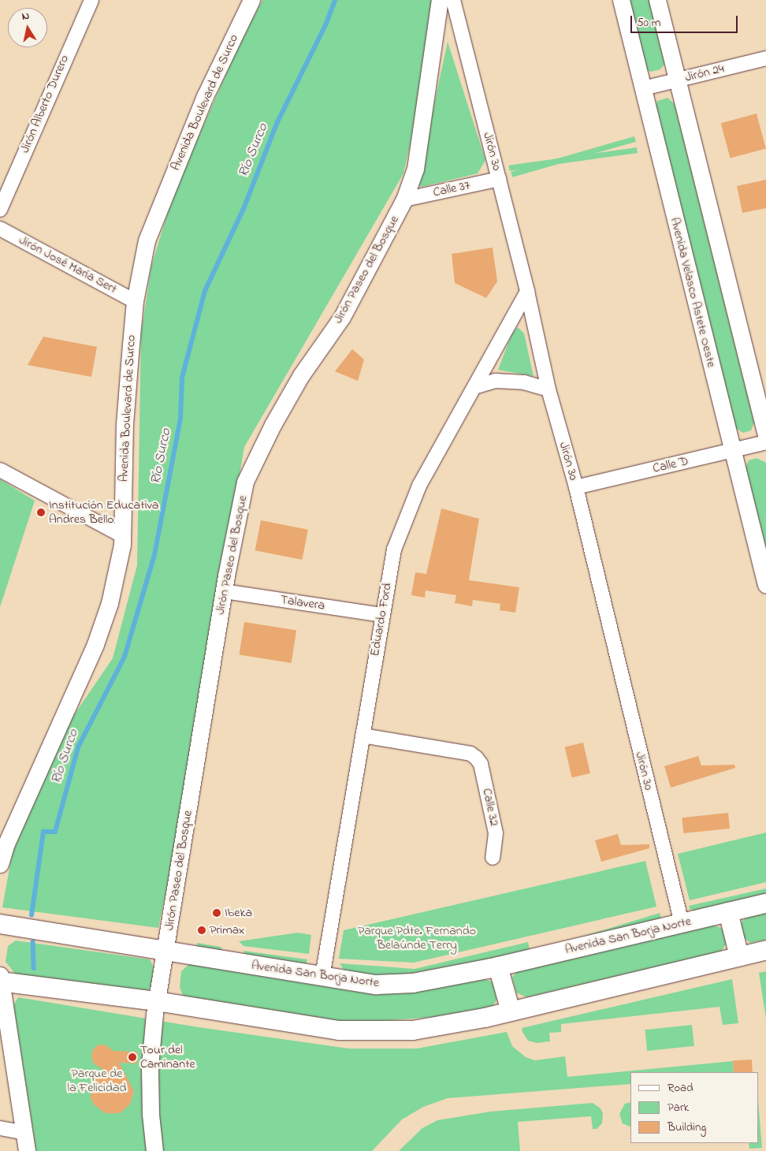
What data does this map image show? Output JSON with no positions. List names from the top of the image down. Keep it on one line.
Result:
{"streets":{"main road":["Avenida San Borja Norte"],"street":["Jirón 24","Avenida Boulevard de Surco","Jirón Alberto Durero","Jirón 30","Calle 37","Jirón José María Sert","Jirón Paseo del Bosque","Avenida Velasco Astete Oeste","Calle D","Talavera","Eduardo Ford","Calle 32"]},"crossings":[["Jirón 24","Avenida Velasco Astete Oeste"],["Avenida Boulevard de Surco","Jirón José María Sert"],["Jirón 30","Calle 37"],["Jirón 30","Calle D"],["Jirón 30","Eduardo Ford"],["Jirón 30","Avenida San Borja Norte"],["Calle 37","Jirón Paseo del Bosque"],["Jirón Paseo del Bosque","Talavera"],["Jirón Paseo del Bosque","Avenida San Borja Norte"],["Avenida Velasco Astete Oeste","Calle D"],["Talavera","Eduardo Ford"],["Eduardo Ford","Calle 32"],["Eduardo Ford","Avenida San Borja Norte"]],"water":["Río Surco"],"parks":["Parque Pdte. Fernando Belaúnde Terry","Parque de la Felicidad"],"places":["Institución Educativa Andres Bello","Ibeka","Primax","Tour del Caminante"],"legend":["Road","Park","Building"],"scale_bar":"50 m","north":"top"}
